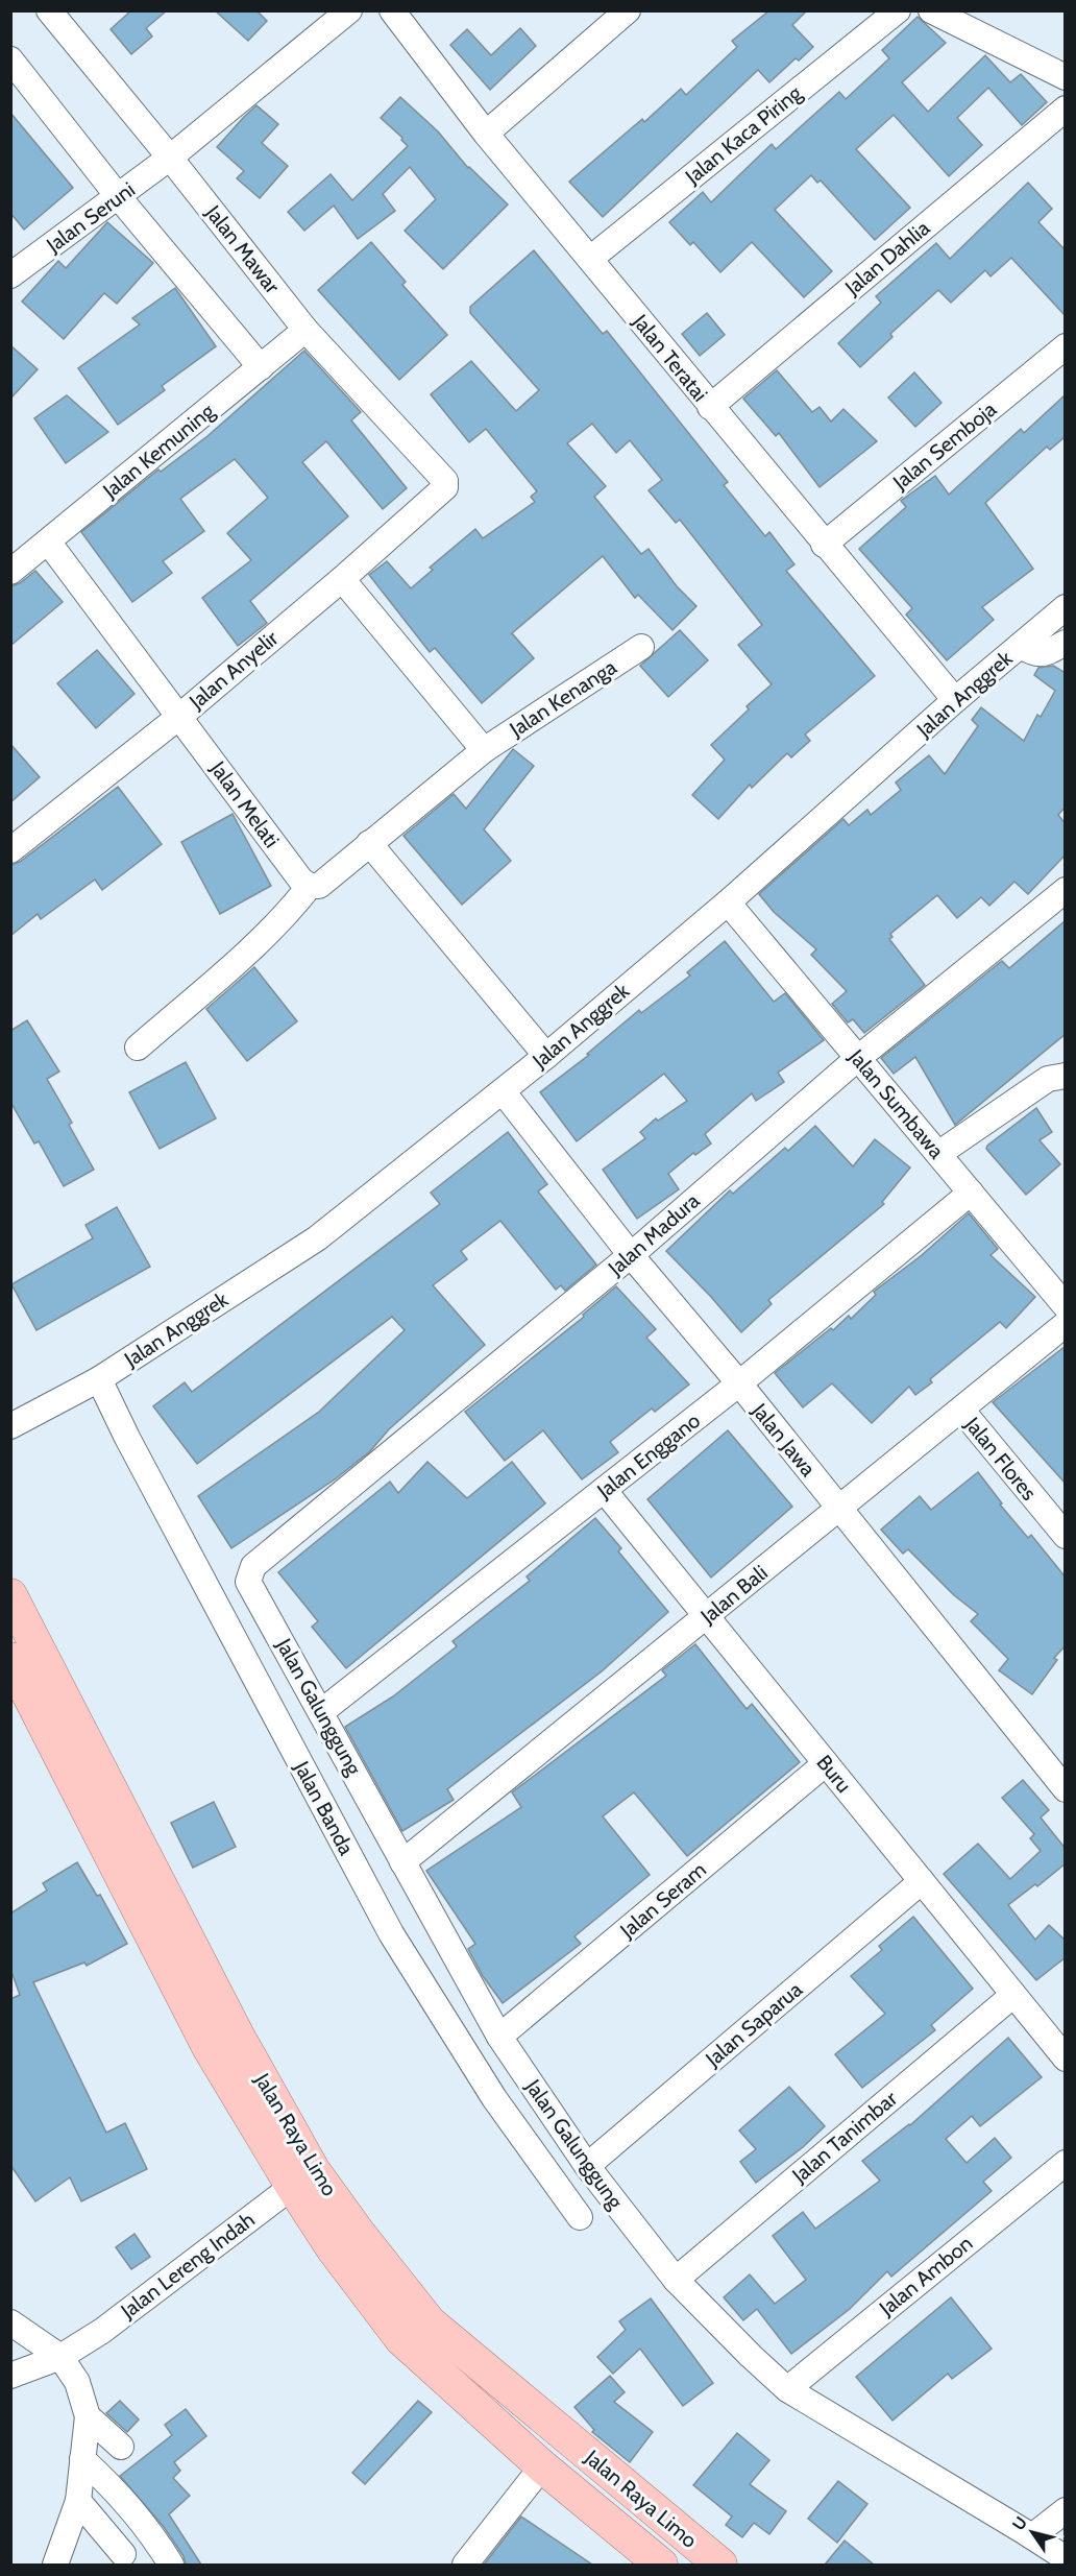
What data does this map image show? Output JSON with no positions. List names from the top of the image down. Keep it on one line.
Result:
{"streets":{"main road":["Jalan Raya Limo"],"street":["Jalan Kaca Piring","Jalan Seruni","Jalan Mawar","Jalan Dahlia","Jalan Teratai","Jalan Semboja","Jalan Kemuning","Jalan Anyelir","Jalan Anggrek","Jalan Kenanga","Jalan Melati","Jalan Sumbawa","Jalan Madura","Jalan Jawa","Jalan Enggano","Jalan Flores","Jalan Bali","Jalan Galunggung","Buru","Jalan Banda","Jalan Seram","Jalan Saparua","Jalan Tanimbar","Jalan Lereng Indah","Jalan Ambon"]},"crossings":[["Jalan Kaca Piring","Jalan Teratai"],["Jalan Seruni","Jalan Mawar"],["Jalan Mawar","Jalan Kemuning"],["Jalan Mawar","Jalan Anyelir"],["Jalan Dahlia","Jalan Teratai"],["Jalan Teratai","Jalan Semboja"],["Jalan Teratai","Jalan Anggrek"],["Jalan Kemuning","Jalan Melati"],["Jalan Anyelir","Jalan Melati"],["Jalan Anggrek","Jalan Sumbawa"],["Jalan Anggrek","Jalan Jawa"],["Jalan Anggrek","Jalan Banda"],["Jalan Sumbawa","Jalan Madura"],["Jalan Sumbawa","Jalan Enggano"],["Jalan Madura","Jalan Jawa"],["Jalan Madura","Jalan Galunggung"],["Jalan Jawa","Jalan Enggano"],["Jalan Jawa","Jalan Bali"],["Jalan Enggano","Jalan Galunggung"],["Jalan Enggano","Buru"],["Jalan Flores","Jalan Bali"],["Jalan Bali","Jalan Galunggung"],["Jalan Bali","Buru"],["Jalan Galunggung","Jalan Seram"],["Jalan Galunggung","Jalan Saparua"],["Jalan Galunggung","Jalan Tanimbar"],["Jalan Galunggung","Jalan Ambon"],["Buru","Jalan Seram"],["Buru","Jalan Saparua"],["Buru","Jalan Tanimbar"],["Jalan Raya Limo","Jalan Lereng Indah"]],"north":"top left"}
